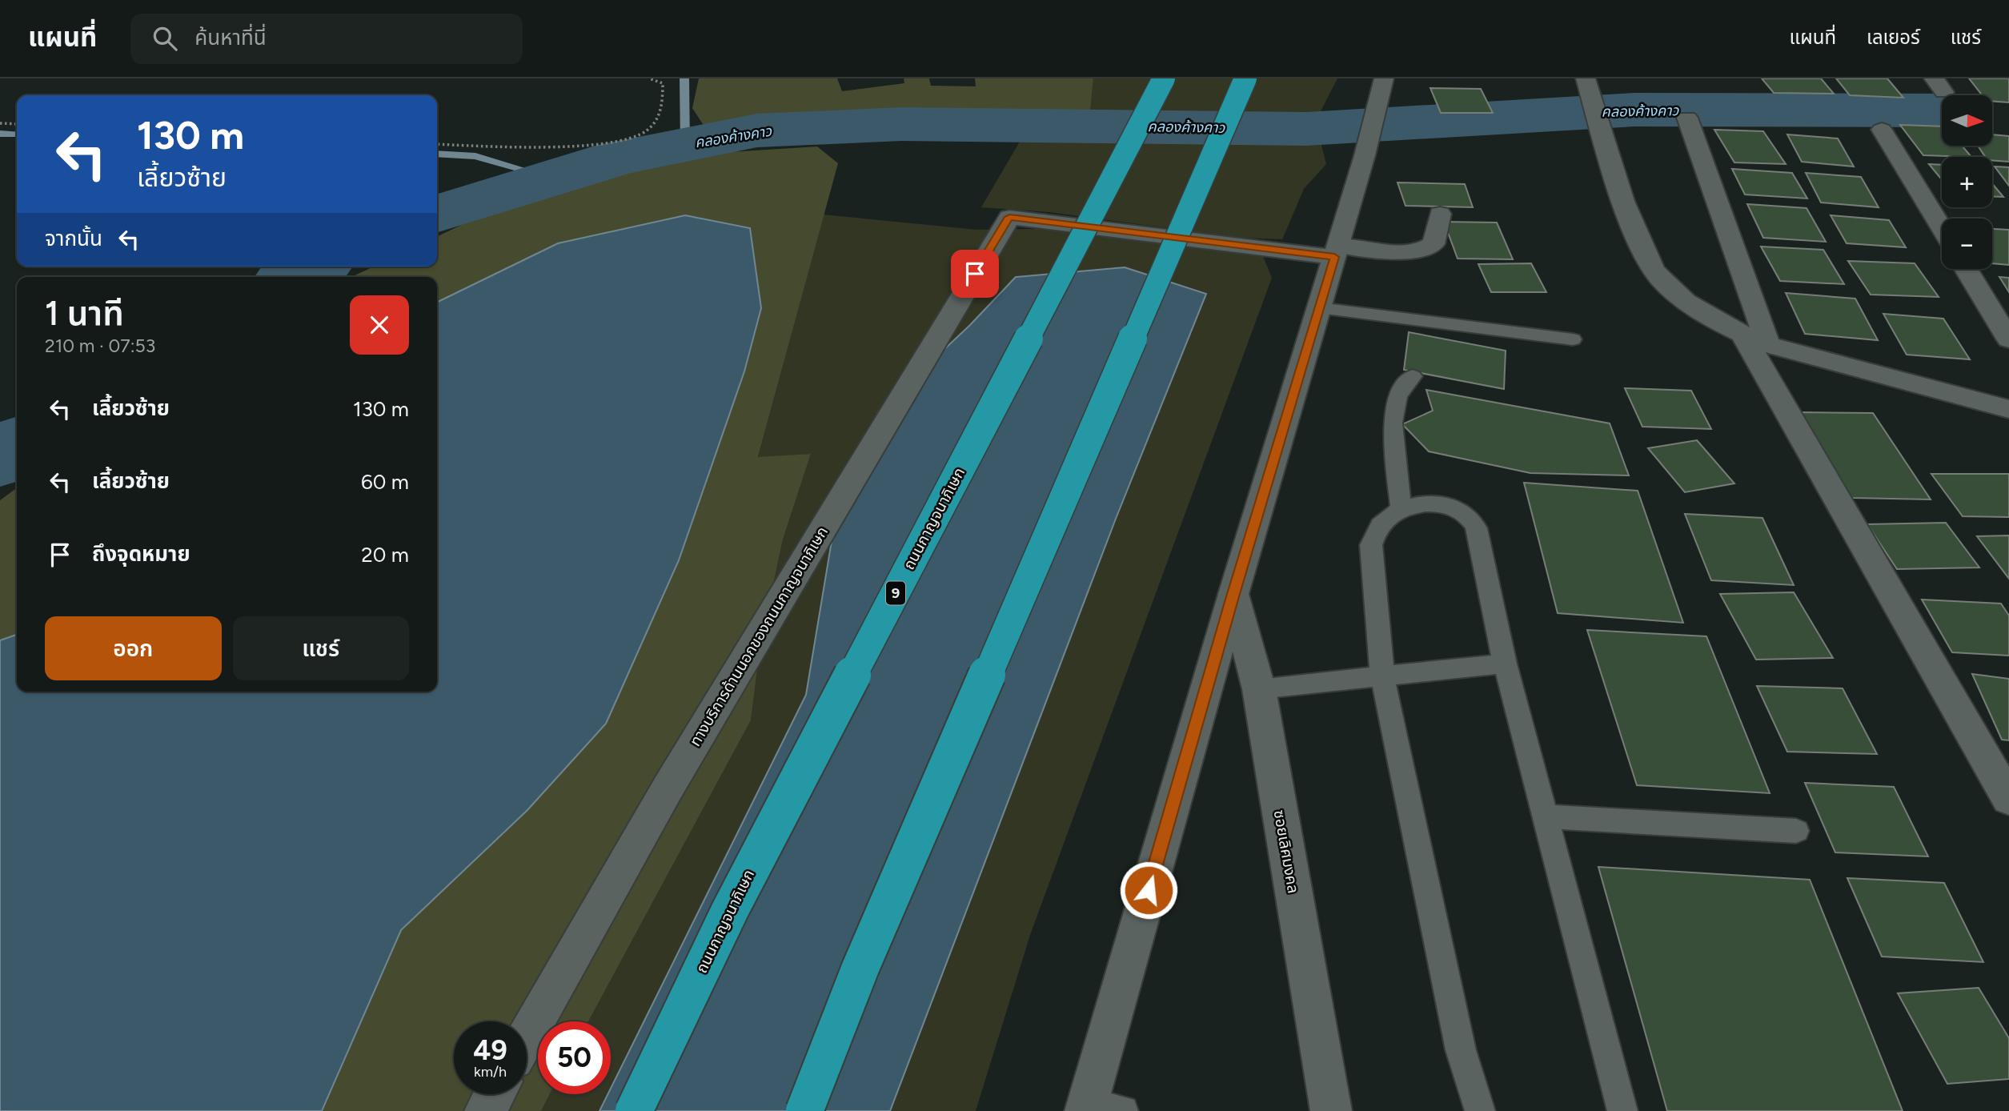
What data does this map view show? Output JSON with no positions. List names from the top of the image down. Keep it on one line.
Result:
{"streets":{"highway":["ถนนกาญจนาภิเษก","9"],"street":["ทางบริการด้านนอกของถนนกาญจนาภิเษก","ซอยเลิศมงคล"]},"water":["คลองค้างคาว"],"north":"right","page":{"header":"แผนที่","search":"ค้นหาที่นี่","nav":["แผนที่","เลเยอร์","แชร์"],"map_buttons":["+","−"],"turn":["130 m","เลี้ยวซ้าย"],"then":"จากนั้น","heading":["1 นาที","210 m · 07:53"],"list":[{"name":"เลี้ยวซ้าย","value":"130 m"},{"name":"เลี้ยวซ้าย","value":"60 m"},{"name":"ถึงจุดหมาย","value":"20 m"}],"buttons":["ออก","แชร์"],"speed":"49 km/h","limit":"50"}}
